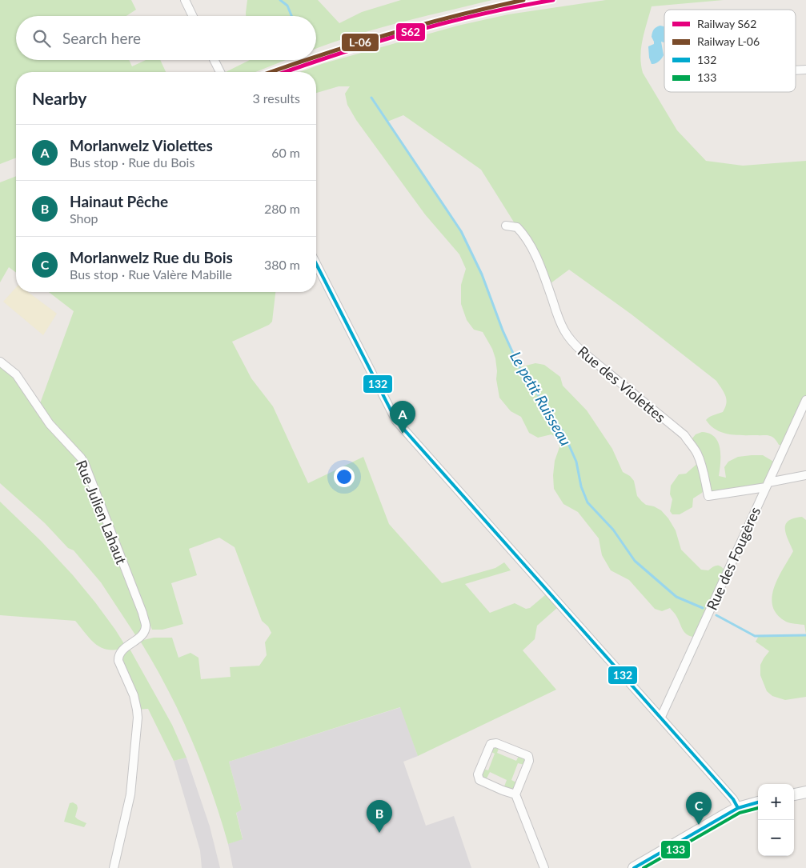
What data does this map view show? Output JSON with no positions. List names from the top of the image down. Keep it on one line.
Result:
{"streets":{"street":["Rue des Violettes","Rue Julien Lahaut","Rue des Fougères"]},"crossings":[["Rue des Violettes","Rue des Fougères"]],"water":["Le petit Ruisseau"],"lines":["rail line S62","rail line L-06","transit line 132","transit line 133"],"legend":["Railway S62","Railway L-06","132","133"],"page":{"search":"Search here","heading":["Nearby","3 results"],"list":[{"mark":"A","name":"Morlanwelz Violettes","note":"Bus stop · Rue du Bois","value":"60 m"},{"mark":"B","name":"Hainaut Pêche","note":"Shop","value":"280 m"},{"mark":"C","name":"Morlanwelz Rue du Bois","note":"Bus stop · Rue Valère Mabille","value":"380 m"}],"pins":["A","C","B"],"map_buttons":["+","−"]}}
